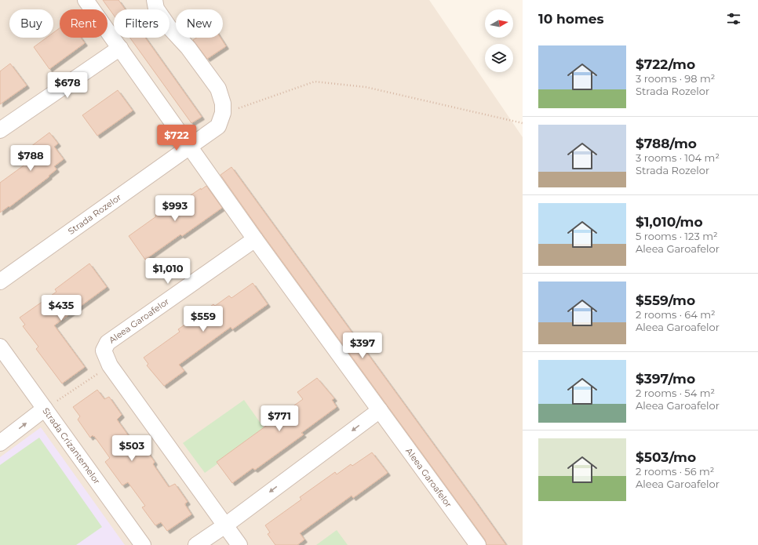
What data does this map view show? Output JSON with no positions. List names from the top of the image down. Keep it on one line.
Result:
{"streets":{"street":["Strada Rozelor","Aleea Garoafelor","Strada Crizantemelor"]},"north":"right","page":{"heading":"10 homes","chip":["Buy","Rent","Filters","New"],"list":[{"name":"$722/mo","note":"3 rooms · 98 m² · Strada Rozelor"},{"name":"$788/mo","note":"3 rooms · 104 m² · Strada Rozelor"},{"name":"$1,010/mo","note":"5 rooms · 123 m² · Aleea Garoafelor"},{"name":"$559/mo","note":"2 rooms · 64 m² · Aleea Garoafelor"},{"name":"$397/mo","note":"2 rooms · 54 m² · Aleea Garoafelor"},{"name":"$503/mo","note":"2 rooms · 56 m² · Aleea Garoafelor"}],"price":["$678","$722","$788","$993","$1,010","$435","$559","$397","$771","$503"]}}
